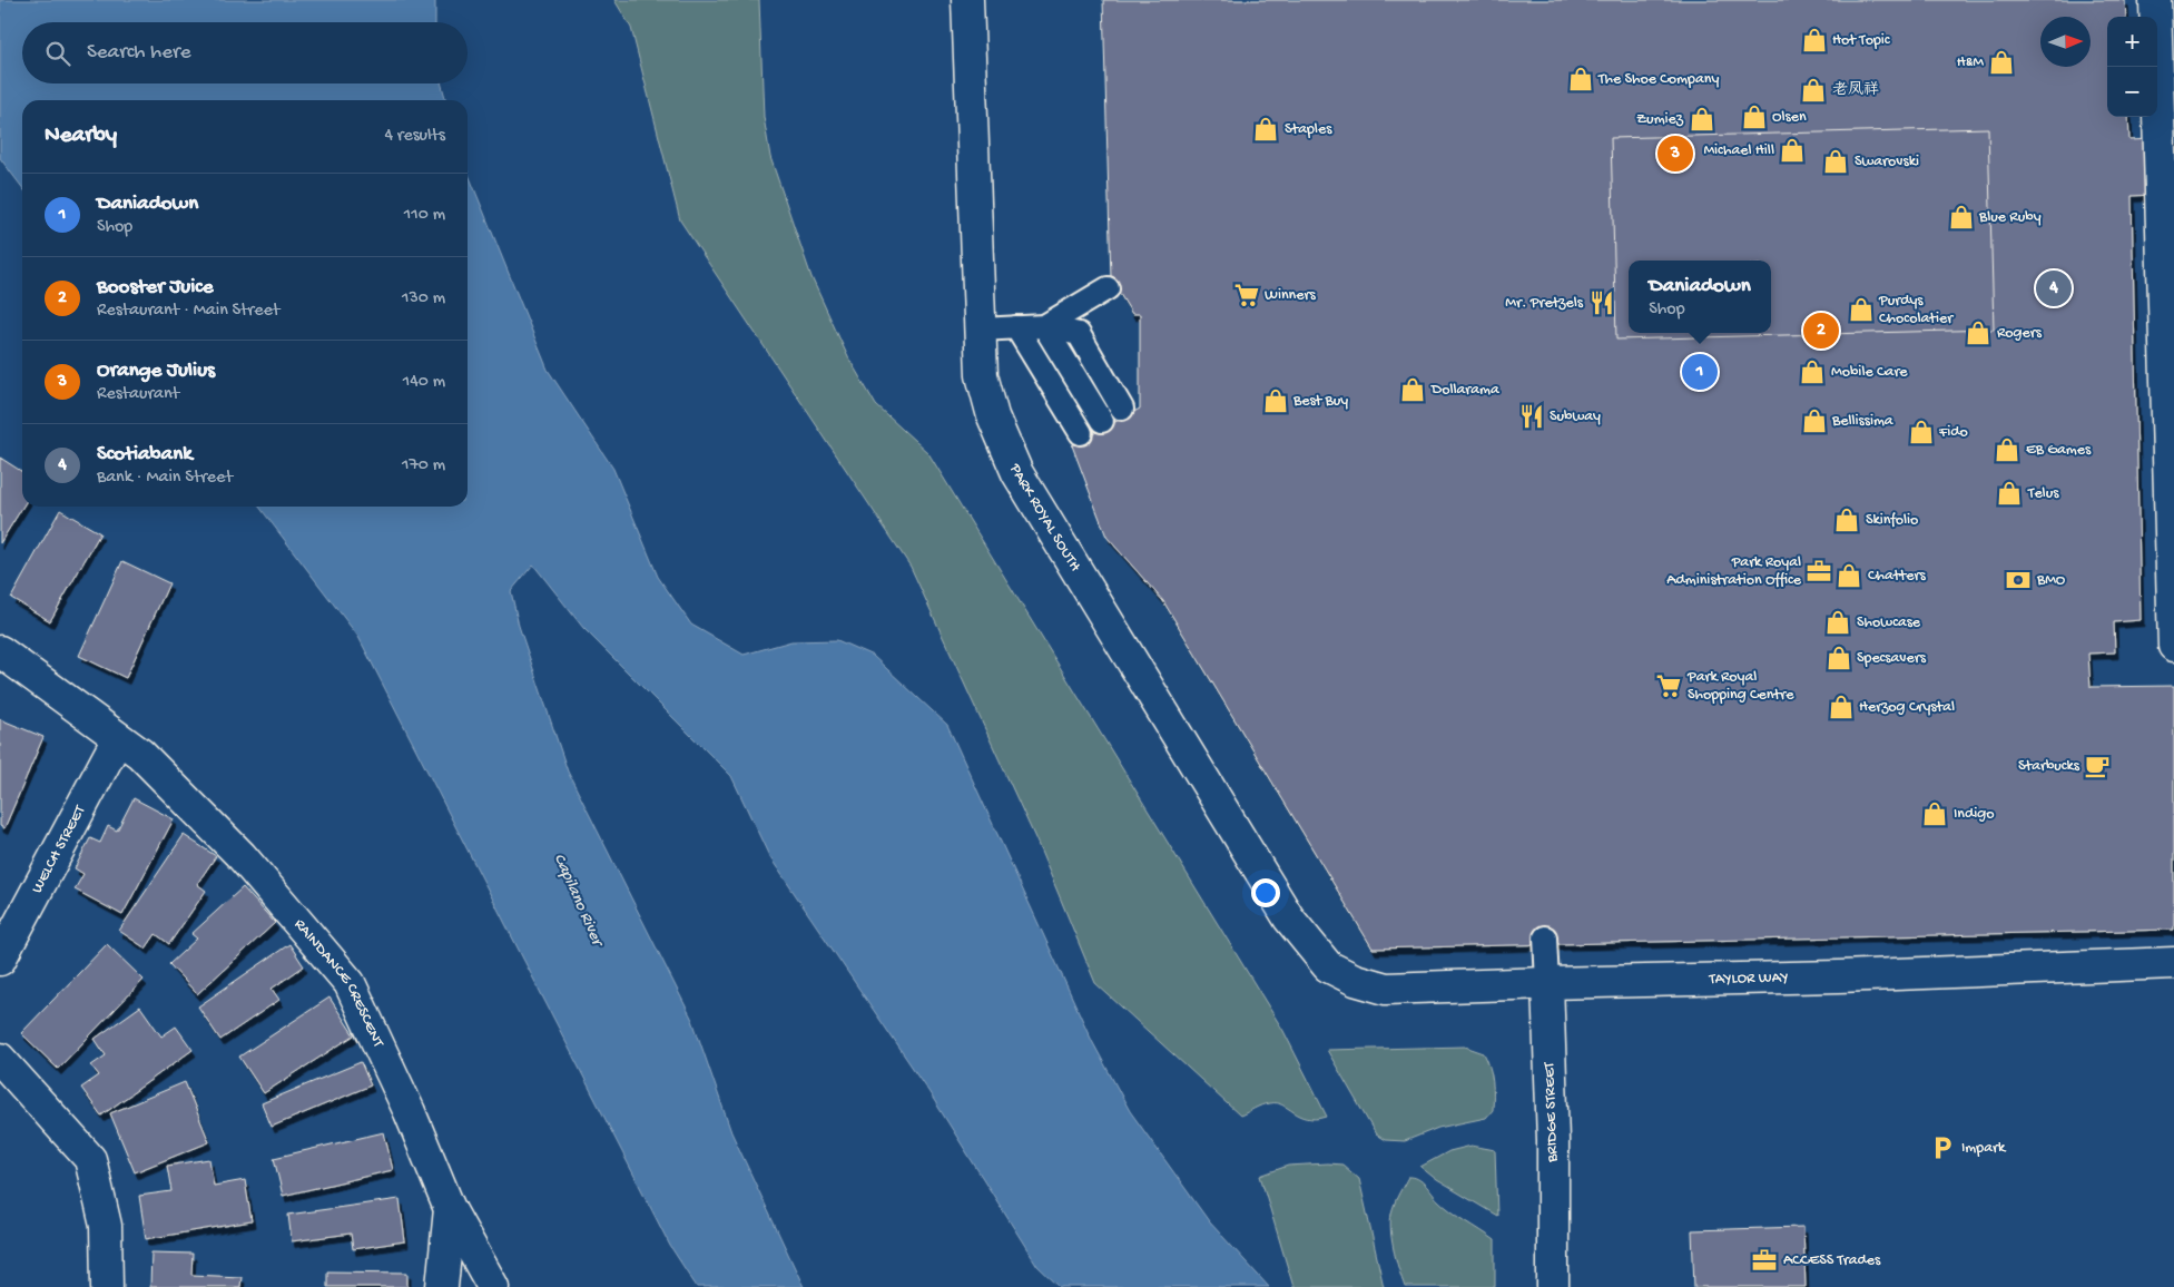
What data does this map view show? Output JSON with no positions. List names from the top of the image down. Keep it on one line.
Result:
{"streets":{"street":["PARK ROYAL SOUTH","WELCH STREET","TAYLOR WAY","RAINDANCE CRESCENT","BRIDGE STREET"]},"crossings":[["PARK ROYAL SOUTH","TAYLOR WAY"],["WELCH STREET","RAINDANCE CRESCENT"],["TAYLOR WAY","BRIDGE STREET"]],"water":["Capilano River"],"places":{"shop":["Hot Topic","H&M","The Shoe Company","老凤祥","Olsen","Zumiez","Staples","Michael Hill","Swarovski","Blue Ruby","Purdys Chocolatier","Rogers","Mobile Care","Dollarama","Best Buy","Bellissima","Fido","EB Games","Telus","Skinfolio","Chatters","Showcase","Specsavers","Herzog Crystal","Indigo"],"supermarket":["Winners","Park Royal Shopping Centre"],"restaurant":["Mr. Pretzels","Subway"],"office":["Park Royal Administration Office","ACCESS Trades"],"bank":["BMO"],"cafe":["Starbucks"],"parking":["Impark"]},"north":"right","page":{"map_buttons":["+","−"],"search":"Search here","heading":["Nearby","4 results"],"pins":["3","4","2","1"],"list":[{"mark":"1","name":"Daniadown","note":"Shop","value":"110 m"},{"mark":"2","name":"Booster Juice","note":"Restaurant · Main Street","value":"130 m"},{"mark":"3","name":"Orange Julius","note":"Restaurant","value":"140 m"},{"mark":"4","name":"Scotiabank","note":"Bank · Main Street","value":"170 m"}],"popup":["Daniadown","Shop"]}}
